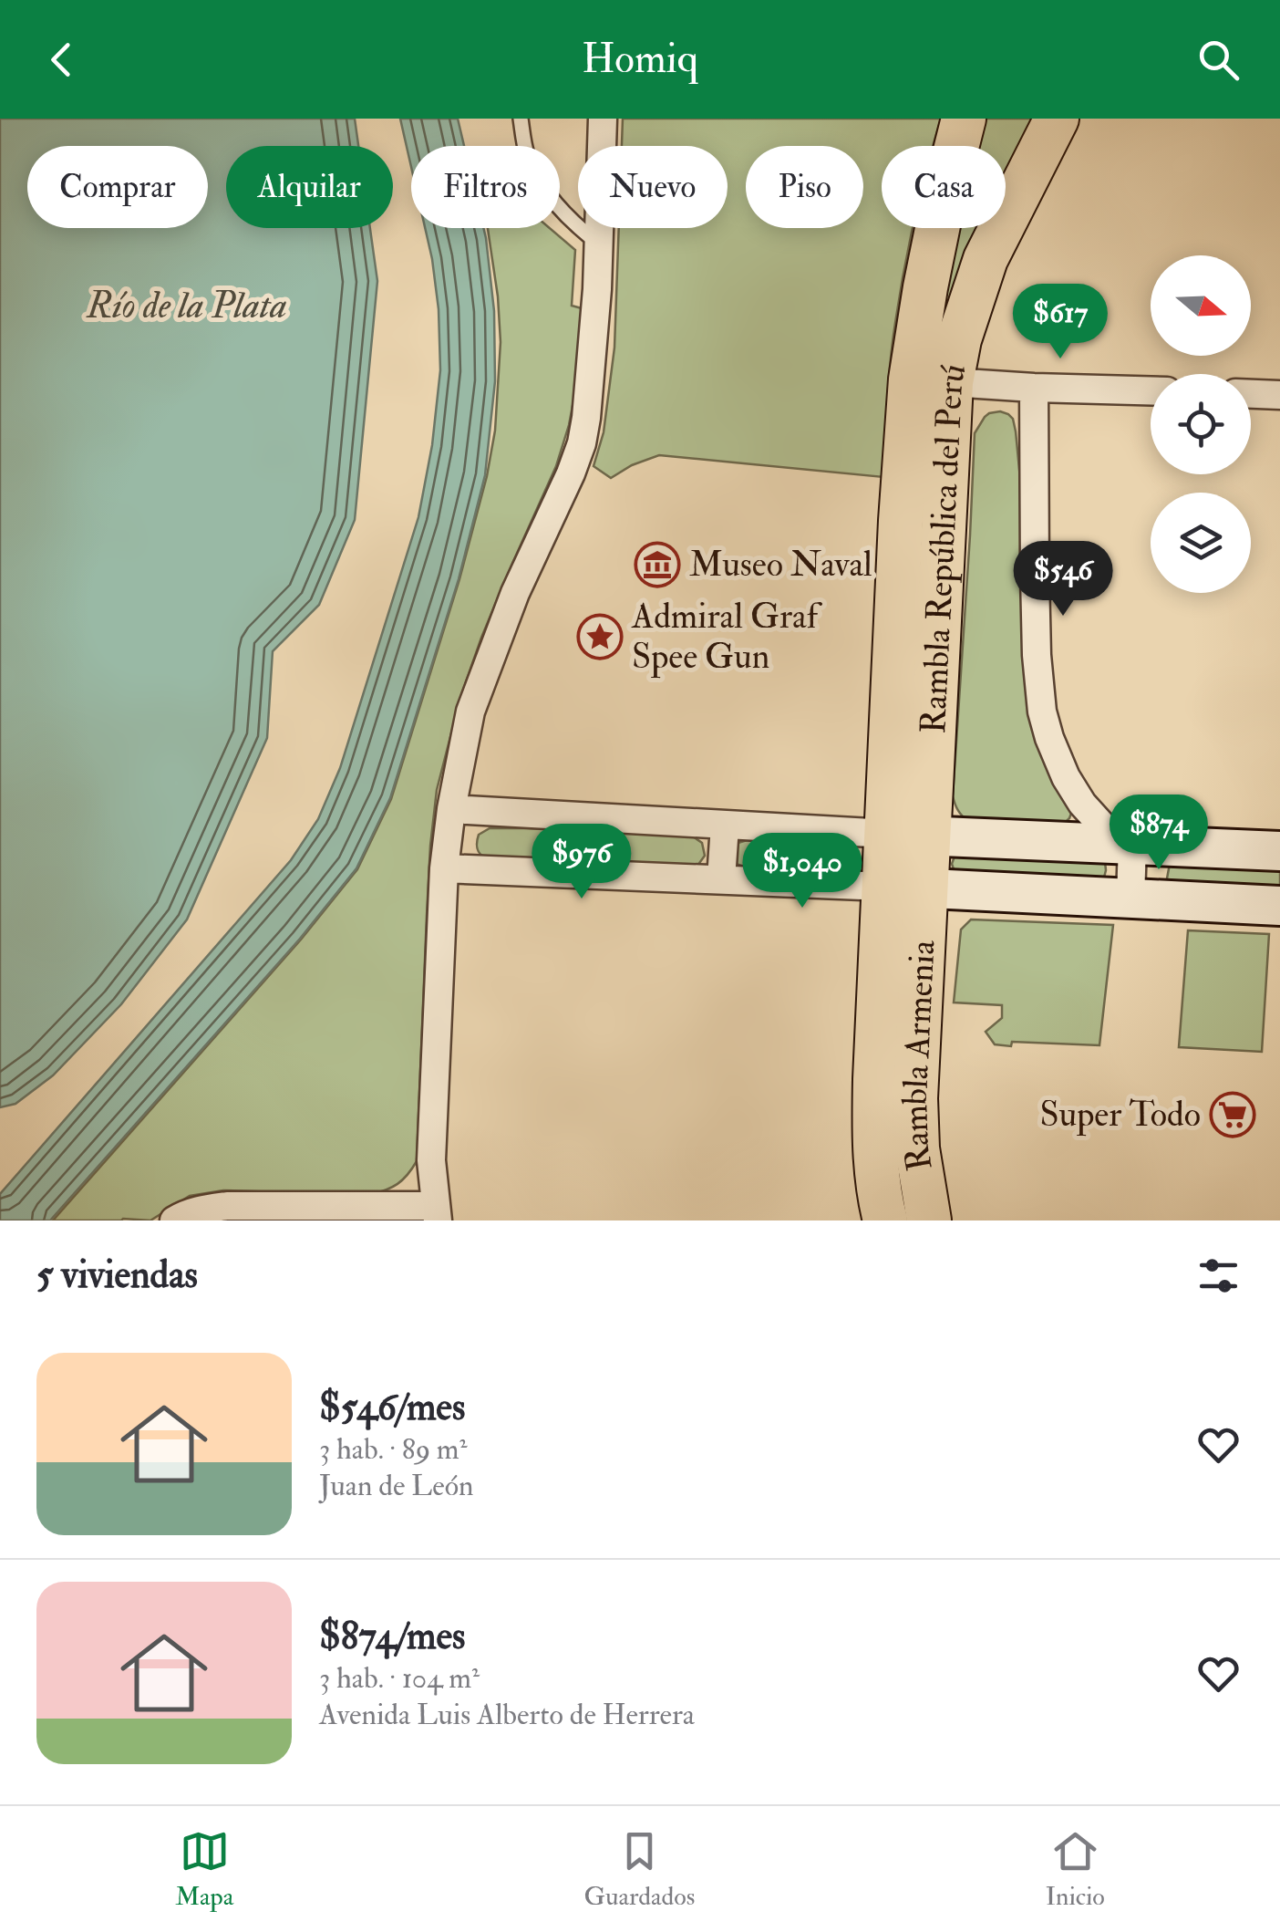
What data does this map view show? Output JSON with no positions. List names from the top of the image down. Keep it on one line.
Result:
{"streets":{"main road":["Rambla República del Perú","Rambla Armenia"]},"crossings":[["Rambla República del Perú","Rambla Armenia"]],"water":["Río de la Plata"],"places":{"museum":["Museo Naval"],"place":["Admiral Graf Spee Gun"],"supermarket":["Super Todo"]},"north":"right","page":{"header":"Homiq","chip":["Comprar","Alquilar","Filtros","Nuevo","Piso","Casa"],"price":["$617","$546","$874","$976","$1,040"],"heading":"5 viviendas","list":[{"name":"$546/mes","note":"3 hab. · 89 m² · Juan de León"},{"name":"$874/mes","note":"3 hab. · 104 m² · Avenida Luis Alberto de Herrera"}],"tabs":["Mapa","Guardados","Inicio"]}}
